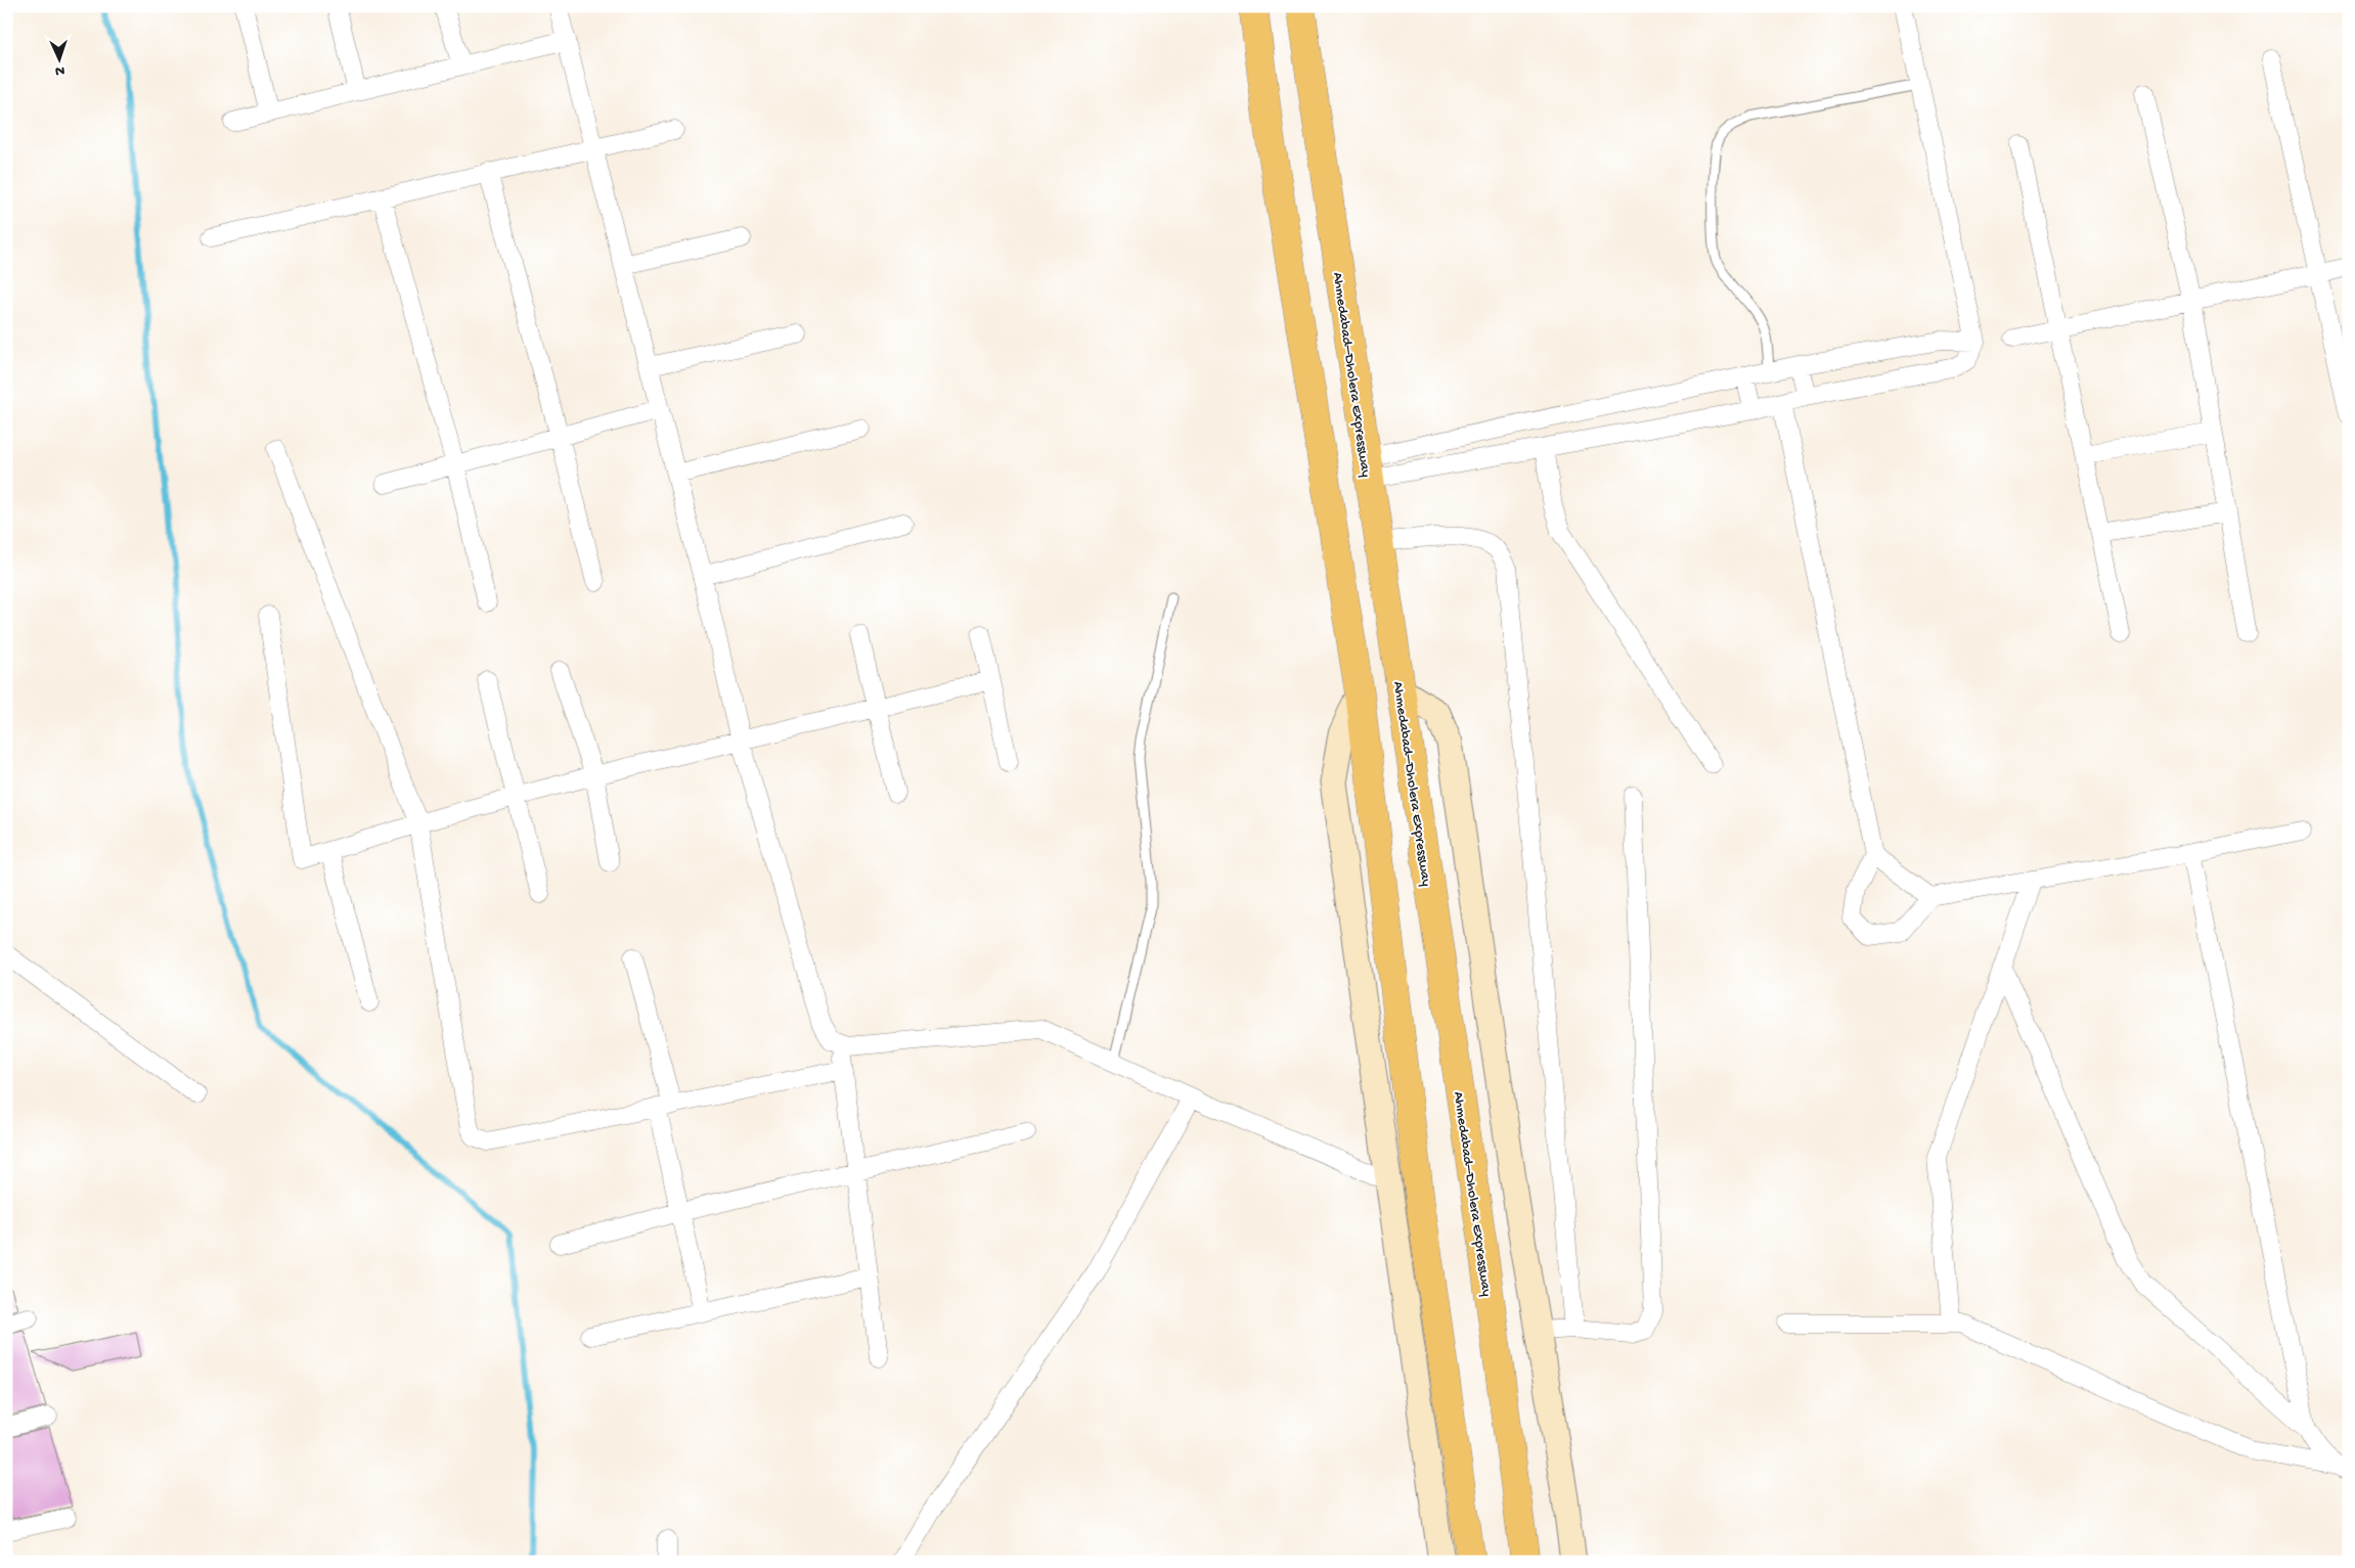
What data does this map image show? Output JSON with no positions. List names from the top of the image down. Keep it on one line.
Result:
{"streets":{"highway":["Ahmedabad–Dholera Expressway"]},"north":"bottom"}
